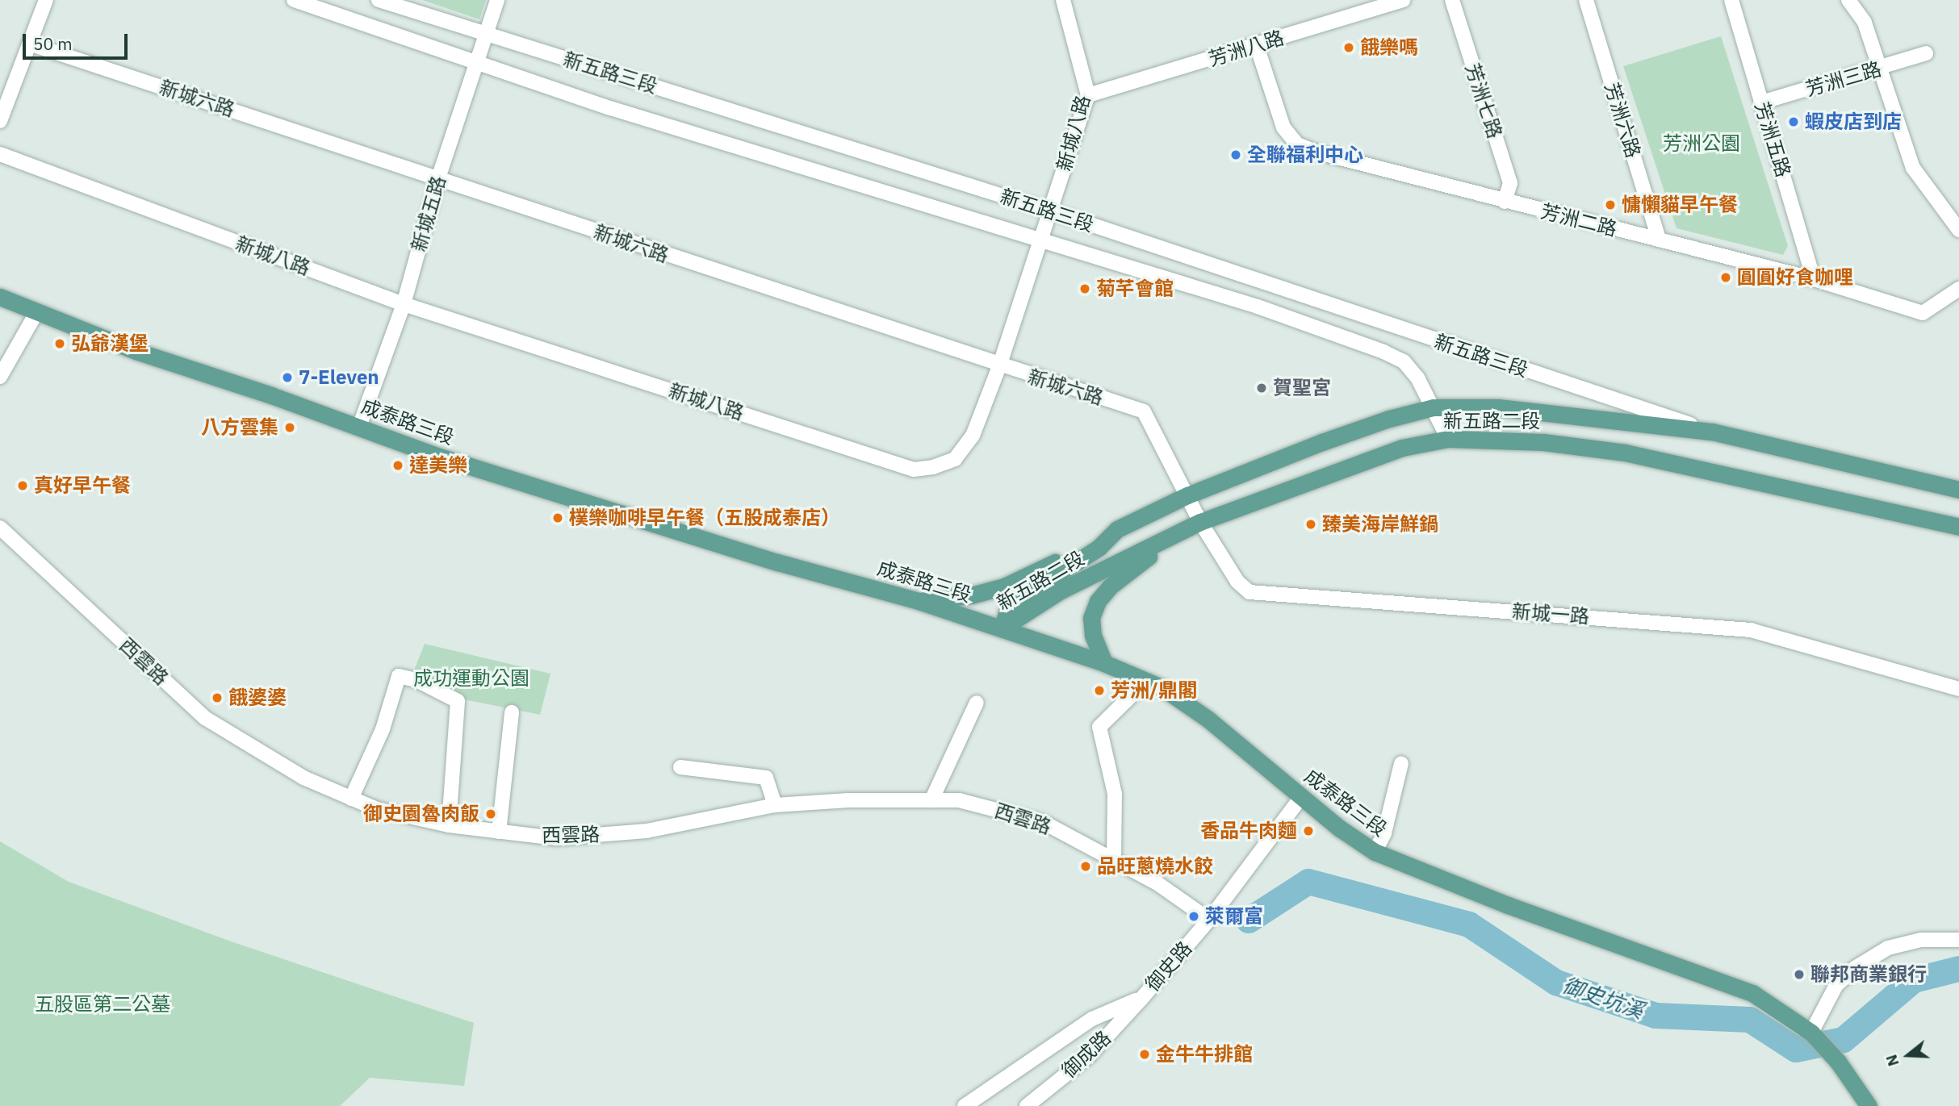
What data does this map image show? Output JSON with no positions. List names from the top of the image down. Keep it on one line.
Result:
{"streets":{"main road":["新五路二段","成泰路三段"],"street":["芳洲八路","新五路三段","芳洲三路","新城六路","芳洲七路","芳洲六路","新城八路","芳洲五路","新城五路","芳洲二路","新城一路","西雲路","御史路","御成路"]},"crossings":[["芳洲八路","新城八路"],["芳洲八路","芳洲二路"],["新五路三段","新城八路"],["新五路三段","新城五路"],["新五路三段","新五路二段"],["芳洲三路","芳洲五路"],["新城六路","新城八路"],["新城六路","新城五路"],["新城六路","新五路二段"],["新城六路","新城一路"],["芳洲七路","芳洲二路"],["芳洲六路","芳洲二路"],["新城八路","新城五路"],["芳洲五路","芳洲二路"],["新城五路","成泰路三段"],["新五路二段","成泰路三段"],["新五路二段","新城一路"],["成泰路三段","御史路"],["西雲路","御史路"],["御史路","御成路"]],"water":["御史坑溪"],"parks":["芳洲公園","成功運動公園","五股區第二公墓"],"places":["餓樂嗎","蝦皮店到店","全聯福利中心","慵懶貓早午餐","圓圓好食咖哩","菊芊會館","弘爺漢堡","7-Eleven","賀聖宮","八方雲集","達美樂","真好早午餐","樸樂咖啡早午餐（五股成泰店）","臻美海岸鮮鍋","芳洲/鼎閣","餓婆婆","御史園魯肉飯","香品牛肉麵","品旺蔥燒水餃","萊爾富","聯邦商業銀行","金牛牛排館"],"scale_bar":"50 m","north":"left"}
